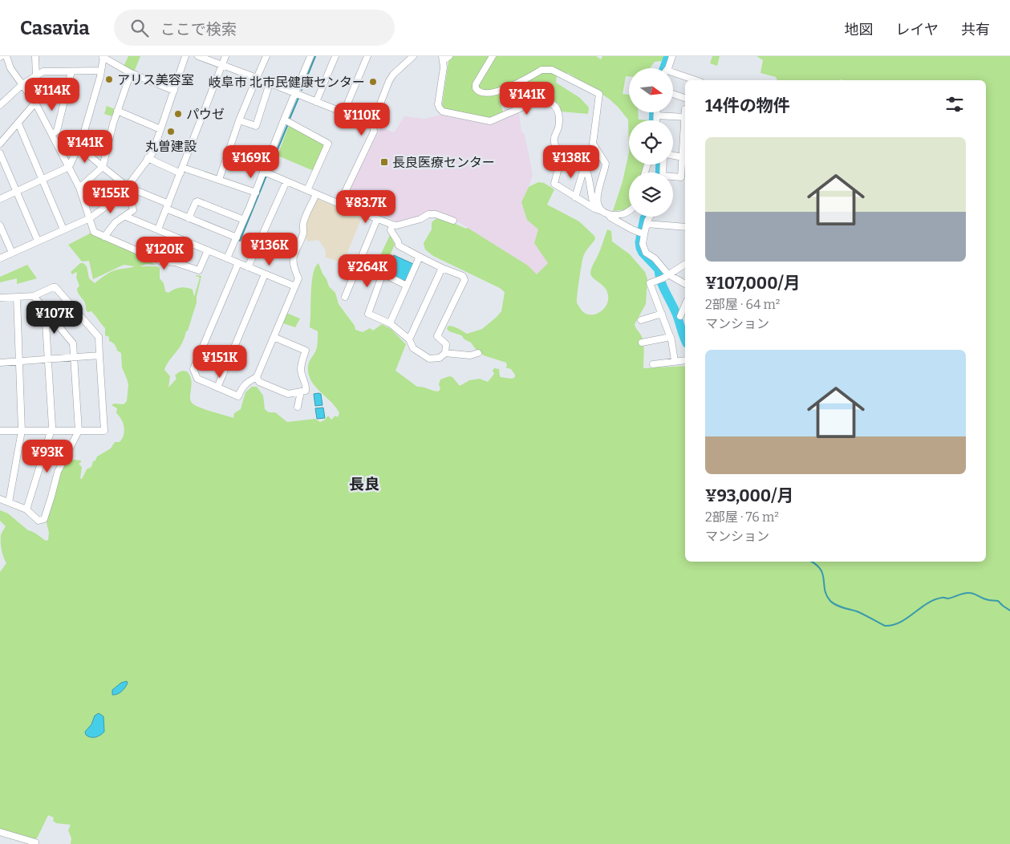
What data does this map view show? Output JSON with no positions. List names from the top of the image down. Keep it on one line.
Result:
{"districts":["長良"],"places":{"other":["アリス美容室","岐阜市 北市民健康センター","パウゼ","丸曽建設"],"transit":["長良医療センター"]},"north":"right","page":{"header":"Casavia","search":"ここで検索","nav":["地図","レイヤ","共有"],"price":["¥114K","¥141K","¥110K","¥141K","¥169K","¥138K","¥155K","¥83.7K","¥136K","¥120K","¥264K","¥107K","¥151K","¥93K"],"heading":"14件の物件","list":[{"name":"¥107,000/月","note":"2部屋 · 64 m² · マンション"},{"name":"¥93,000/月","note":"2部屋 · 76 m² · マンション"}]}}
